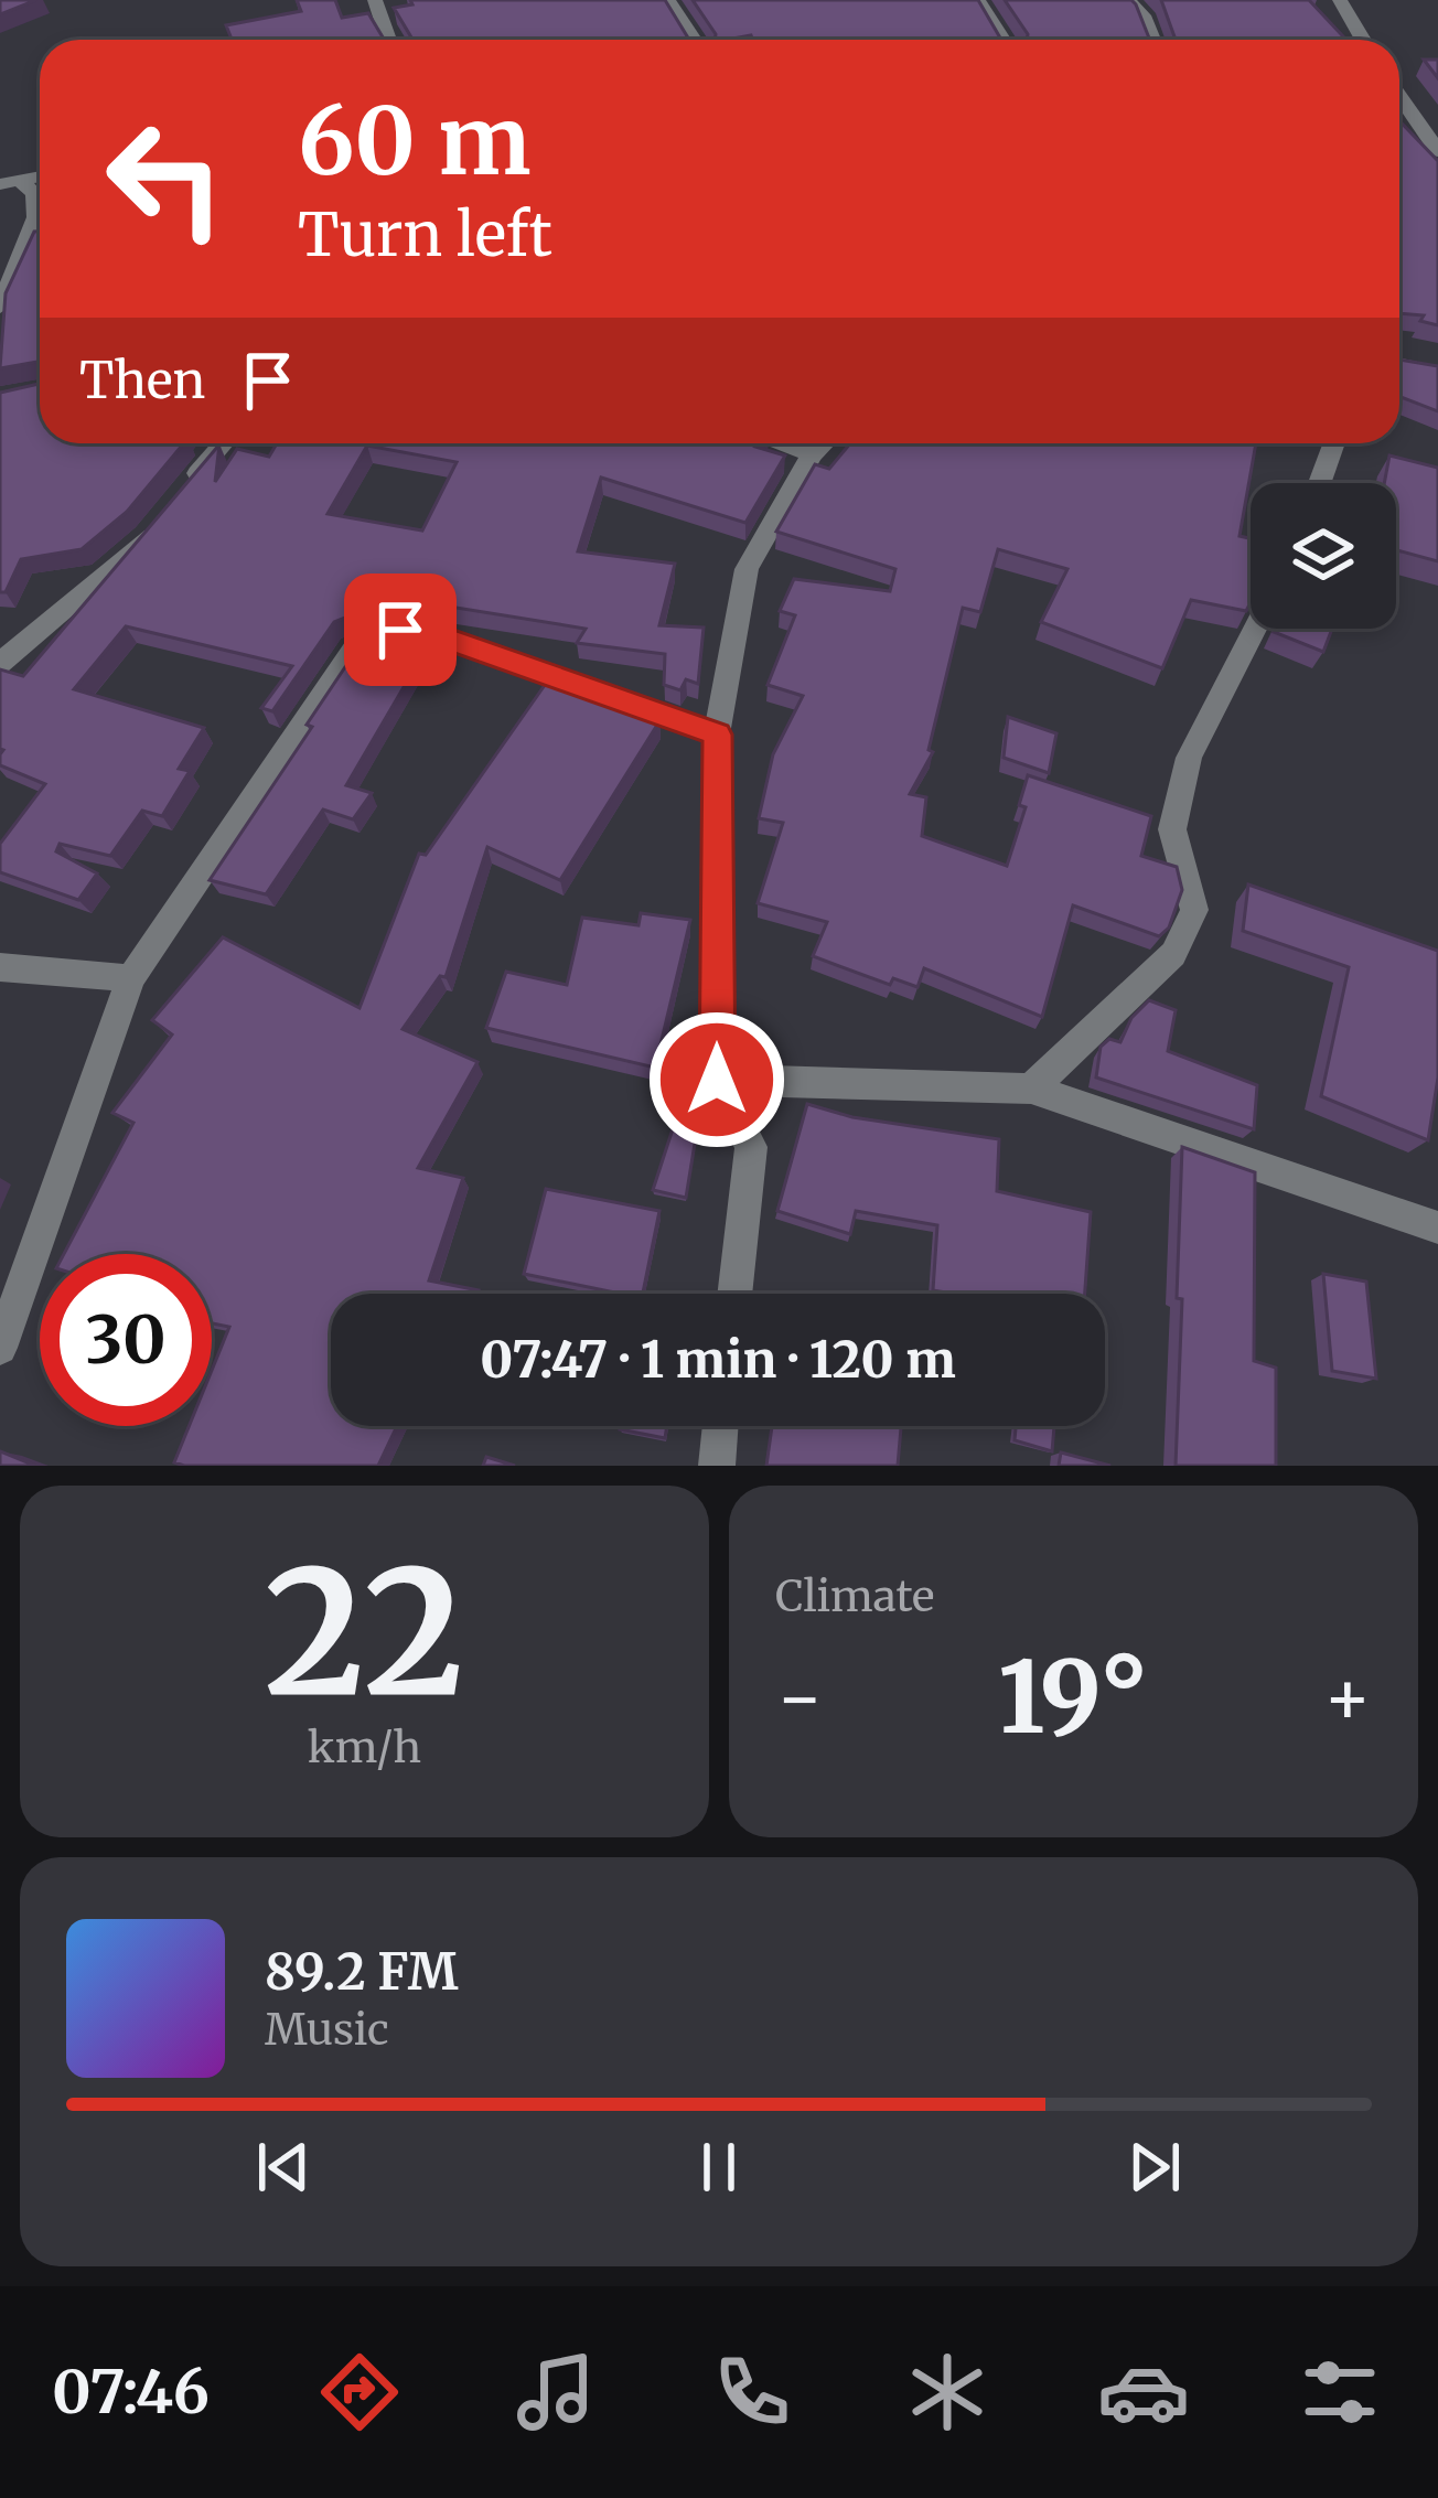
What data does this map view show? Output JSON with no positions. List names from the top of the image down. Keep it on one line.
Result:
{"page":{"turn":["60 m","Turn left"],"then":"Then","limit":"30","trip":"07:47 · 1 min · 120 m","tile":[["22","km/h"],"Climate"],"heat":["−","19°","+"],"song":["89.2 FM","Music"],"tabs":"07:46"}}
